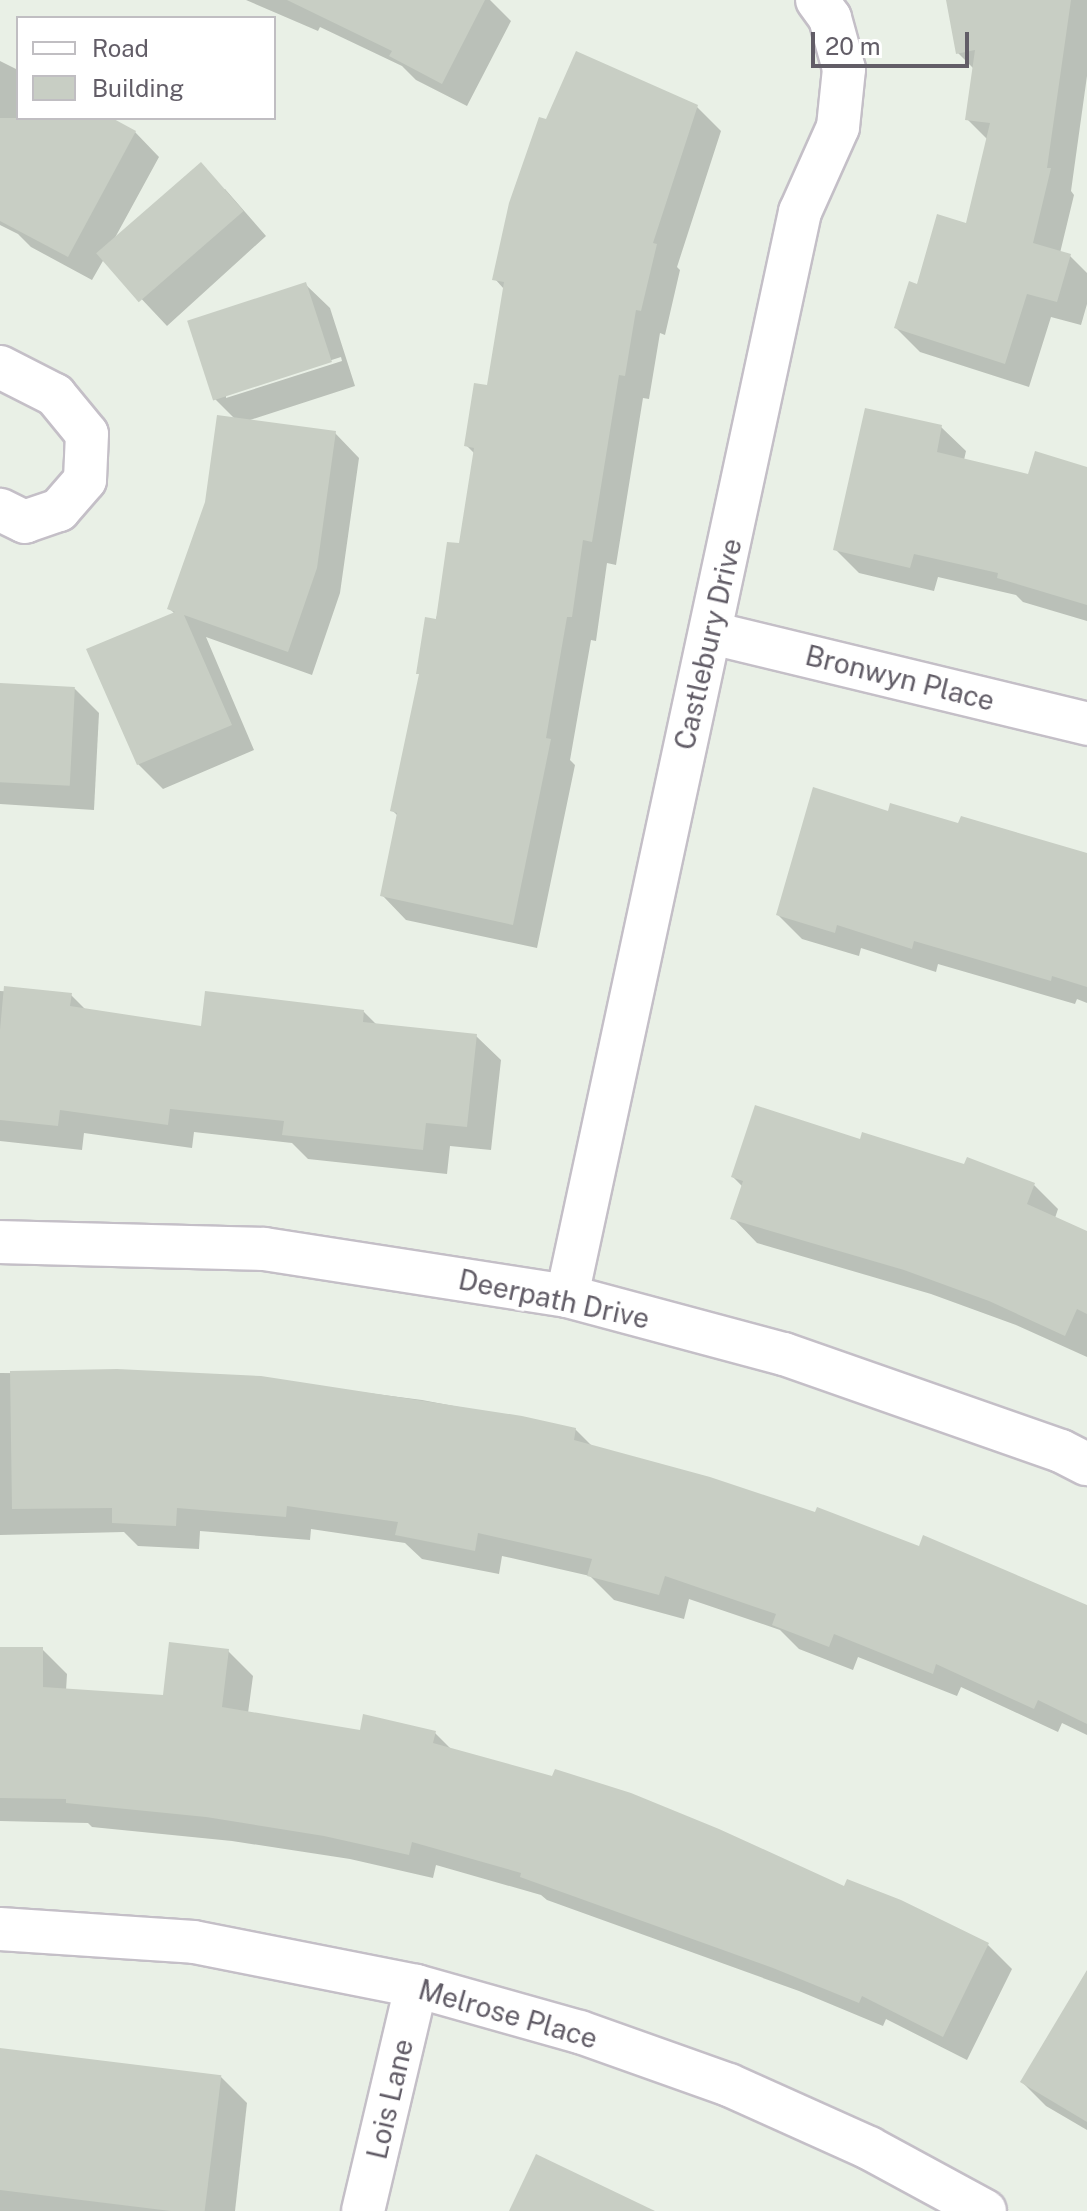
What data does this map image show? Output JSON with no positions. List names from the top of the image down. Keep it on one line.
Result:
{"streets":{"street":["Castlebury Drive","Bronwyn Place","Deerpath Drive","Melrose Place","Lois Lane"]},"crossings":[["Castlebury Drive","Bronwyn Place"],["Castlebury Drive","Deerpath Drive"],["Melrose Place","Lois Lane"]],"legend":["Road","Building"],"scale_bar":"20 m"}
